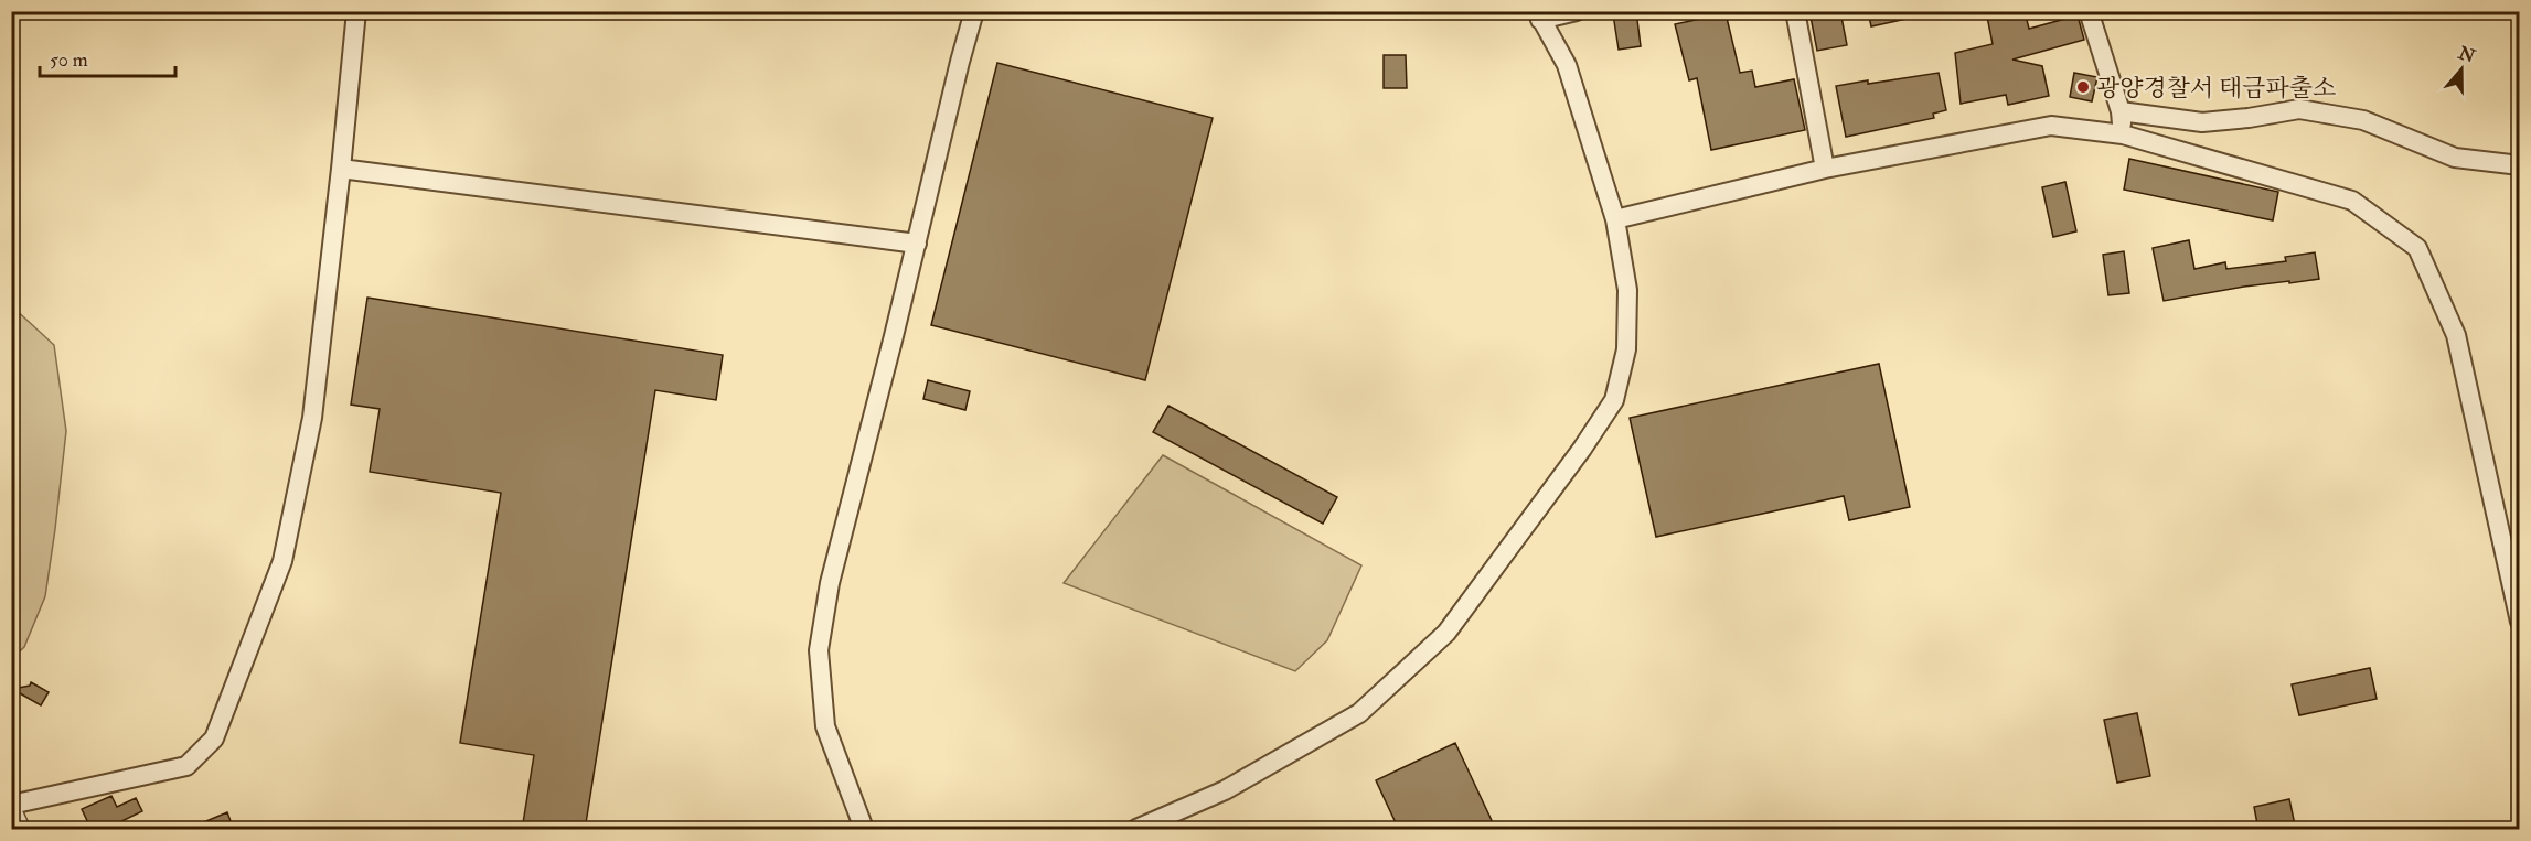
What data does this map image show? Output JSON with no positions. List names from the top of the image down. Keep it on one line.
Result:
{"places":["광양경찰서 태금파출소"],"scale_bar":"50 m","north":"top"}
